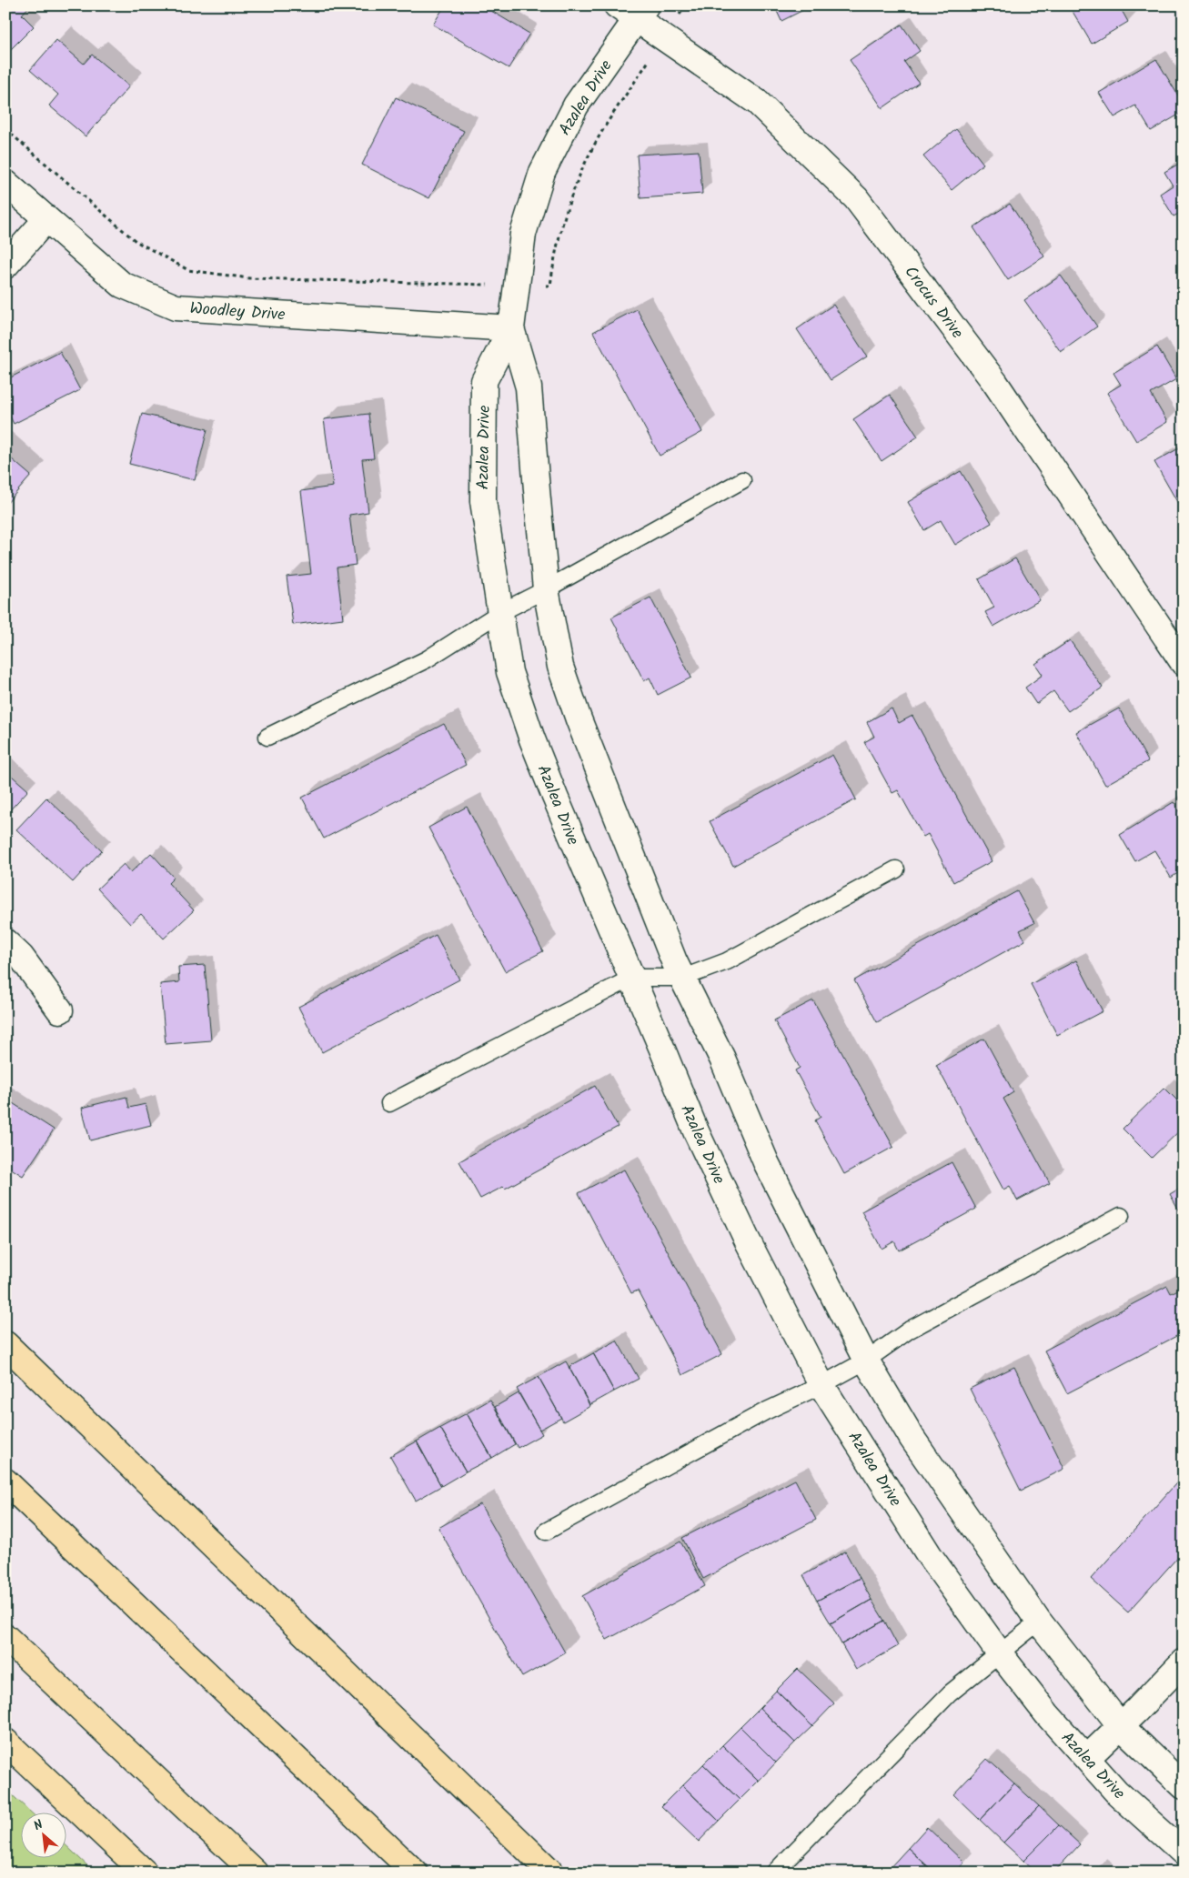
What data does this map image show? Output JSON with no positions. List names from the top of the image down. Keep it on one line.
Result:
{"streets":{"street":["Azalea Drive","Crocus Drive","Woodley Drive"]},"crossings":[["Azalea Drive","Crocus Drive"],["Azalea Drive","Woodley Drive"]],"north":"top left"}
